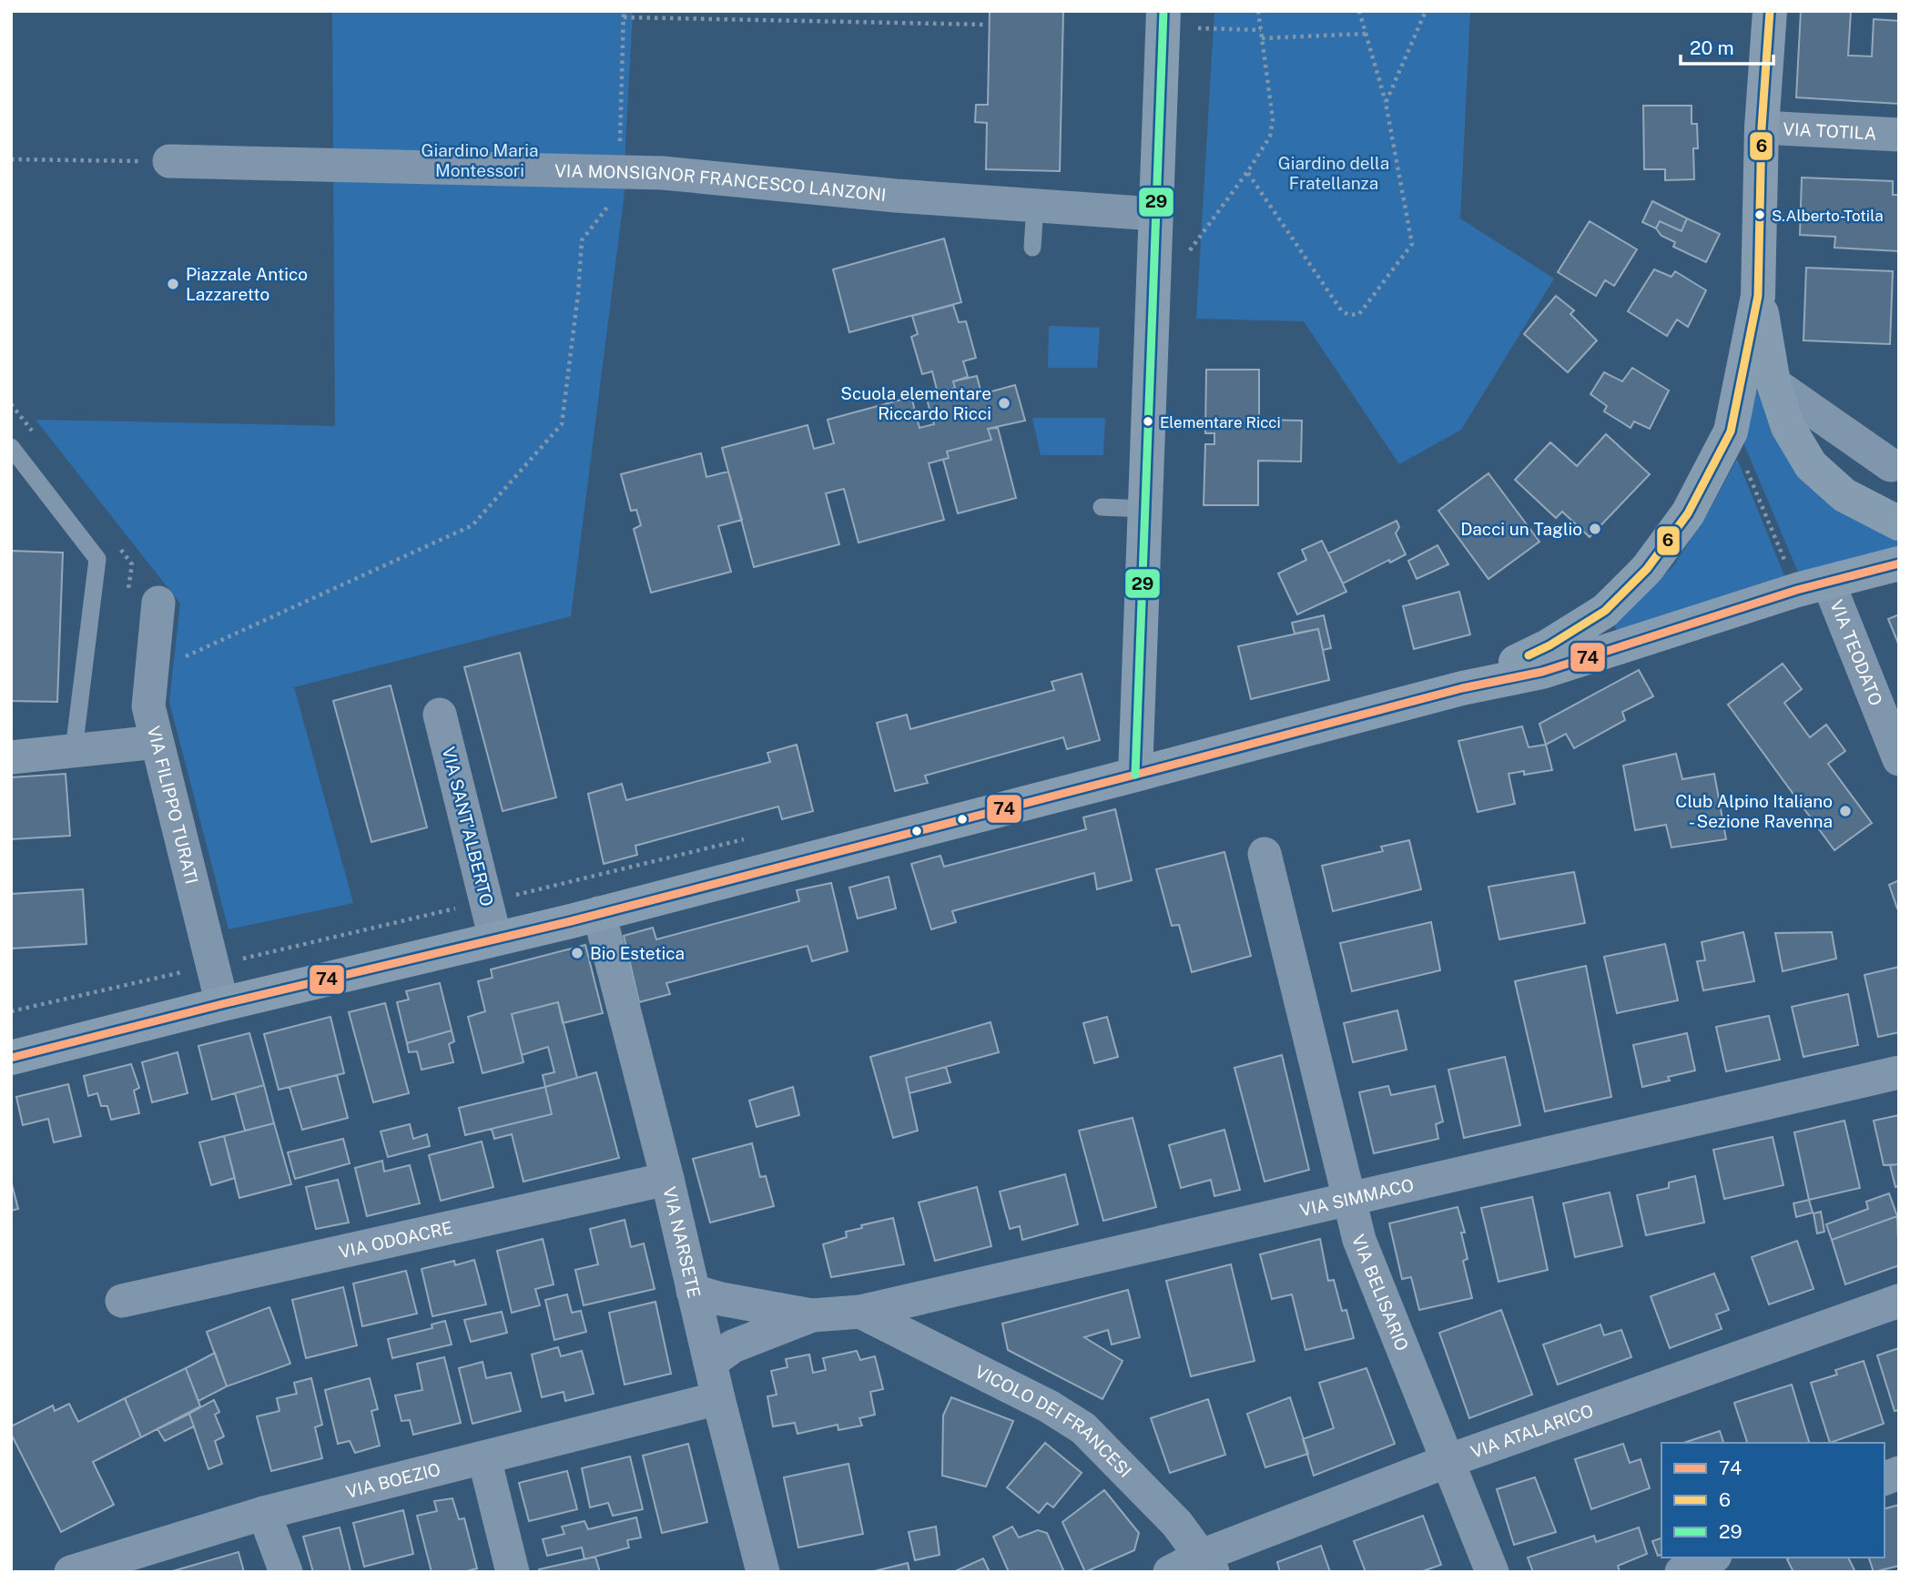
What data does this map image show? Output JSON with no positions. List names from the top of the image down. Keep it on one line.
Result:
{"streets":{"street":["VIA TOTILA","VIA MONSIGNOR FRANCESCO LANZONI","VIA TEODATO","VIA FILIPPO TURATI","VIA SANT'ALBERTO","VIA SIMMACO","VIA ODOACRE","VIA NARSETE","VIA BELISARIO","VICOLO DEI FRANCESI","VIA ATALARICO","VIA BOEZIO"]},"crossings":[["VIA SIMMACO","VIA NARSETE"],["VIA SIMMACO","VIA BELISARIO"],["VIA SIMMACO","VICOLO DEI FRANCESI"],["VIA ODOACRE","VIA NARSETE"],["VIA NARSETE","VIA BOEZIO"],["VIA BELISARIO","VIA ATALARICO"],["VICOLO DEI FRANCESI","VIA ATALARICO"]],"parks":["Giardino Maria Montessori","Giardino della Fratellanza"],"places":["S.Alberto-Totila","Piazzale Antico Lazzaretto","Scuola elementare Riccardo Ricci","Elementare Ricci","Dacci un Taglio","Club Alpino Italiano - Sezione Ravenna","Bio Estetica"],"lines":["transit line 6","transit line 29","transit line 74"],"legend":["74","6","29"],"scale_bar":"20 m"}
